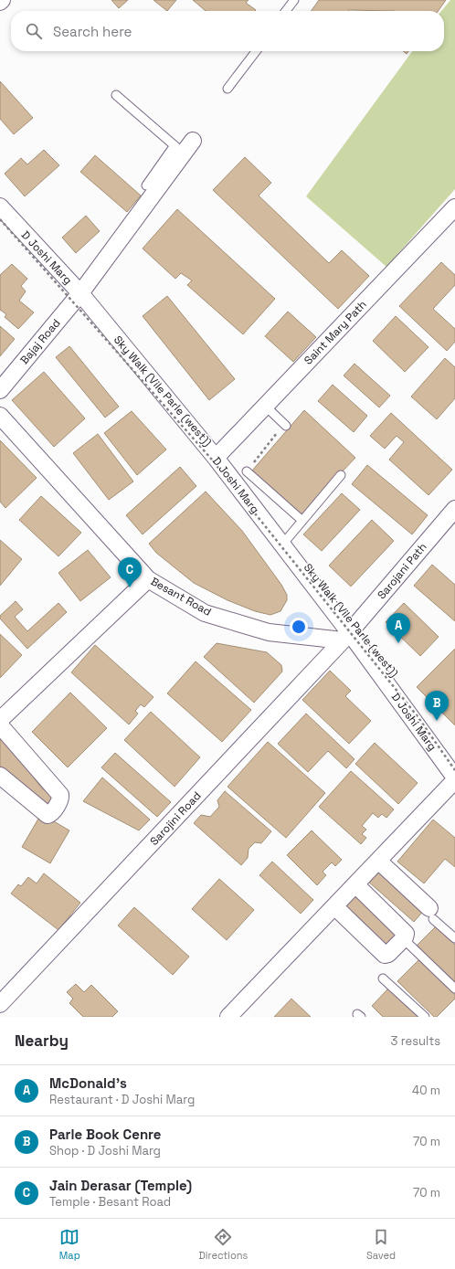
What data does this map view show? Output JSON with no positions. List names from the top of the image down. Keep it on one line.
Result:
{"streets":{"street":["D Joshi Marg","Saint Mary Path","Bajaj Road","Sarojani Path","Besant Road","Sarojini Road"],"path":["Sky Walk (Vile Parle (west))"]},"crossings":[["D Joshi Marg","Saint Mary Path"],["D Joshi Marg","Bajaj Road"],["D Joshi Marg","Sarojani Path"],["D Joshi Marg","Besant Road"],["D Joshi Marg","Sarojini Road"],["Sarojani Path","Besant Road"],["Sarojani Path","Sarojini Road"],["Besant Road","Sarojini Road"]],"page":{"search":"Search here","pins":["C","A","B"],"heading":["Nearby","3 results"],"list":[{"mark":"A","name":"McDonald's","note":"Restaurant · D Joshi Marg","value":"40 m"},{"mark":"B","name":"Parle Book Cenre","note":"Shop · D Joshi Marg","value":"70 m"},{"mark":"C","name":"Jain Derasar (Temple)","note":"Temple · Besant Road","value":"70 m"}],"nav":["Map","Directions","Saved"]}}
